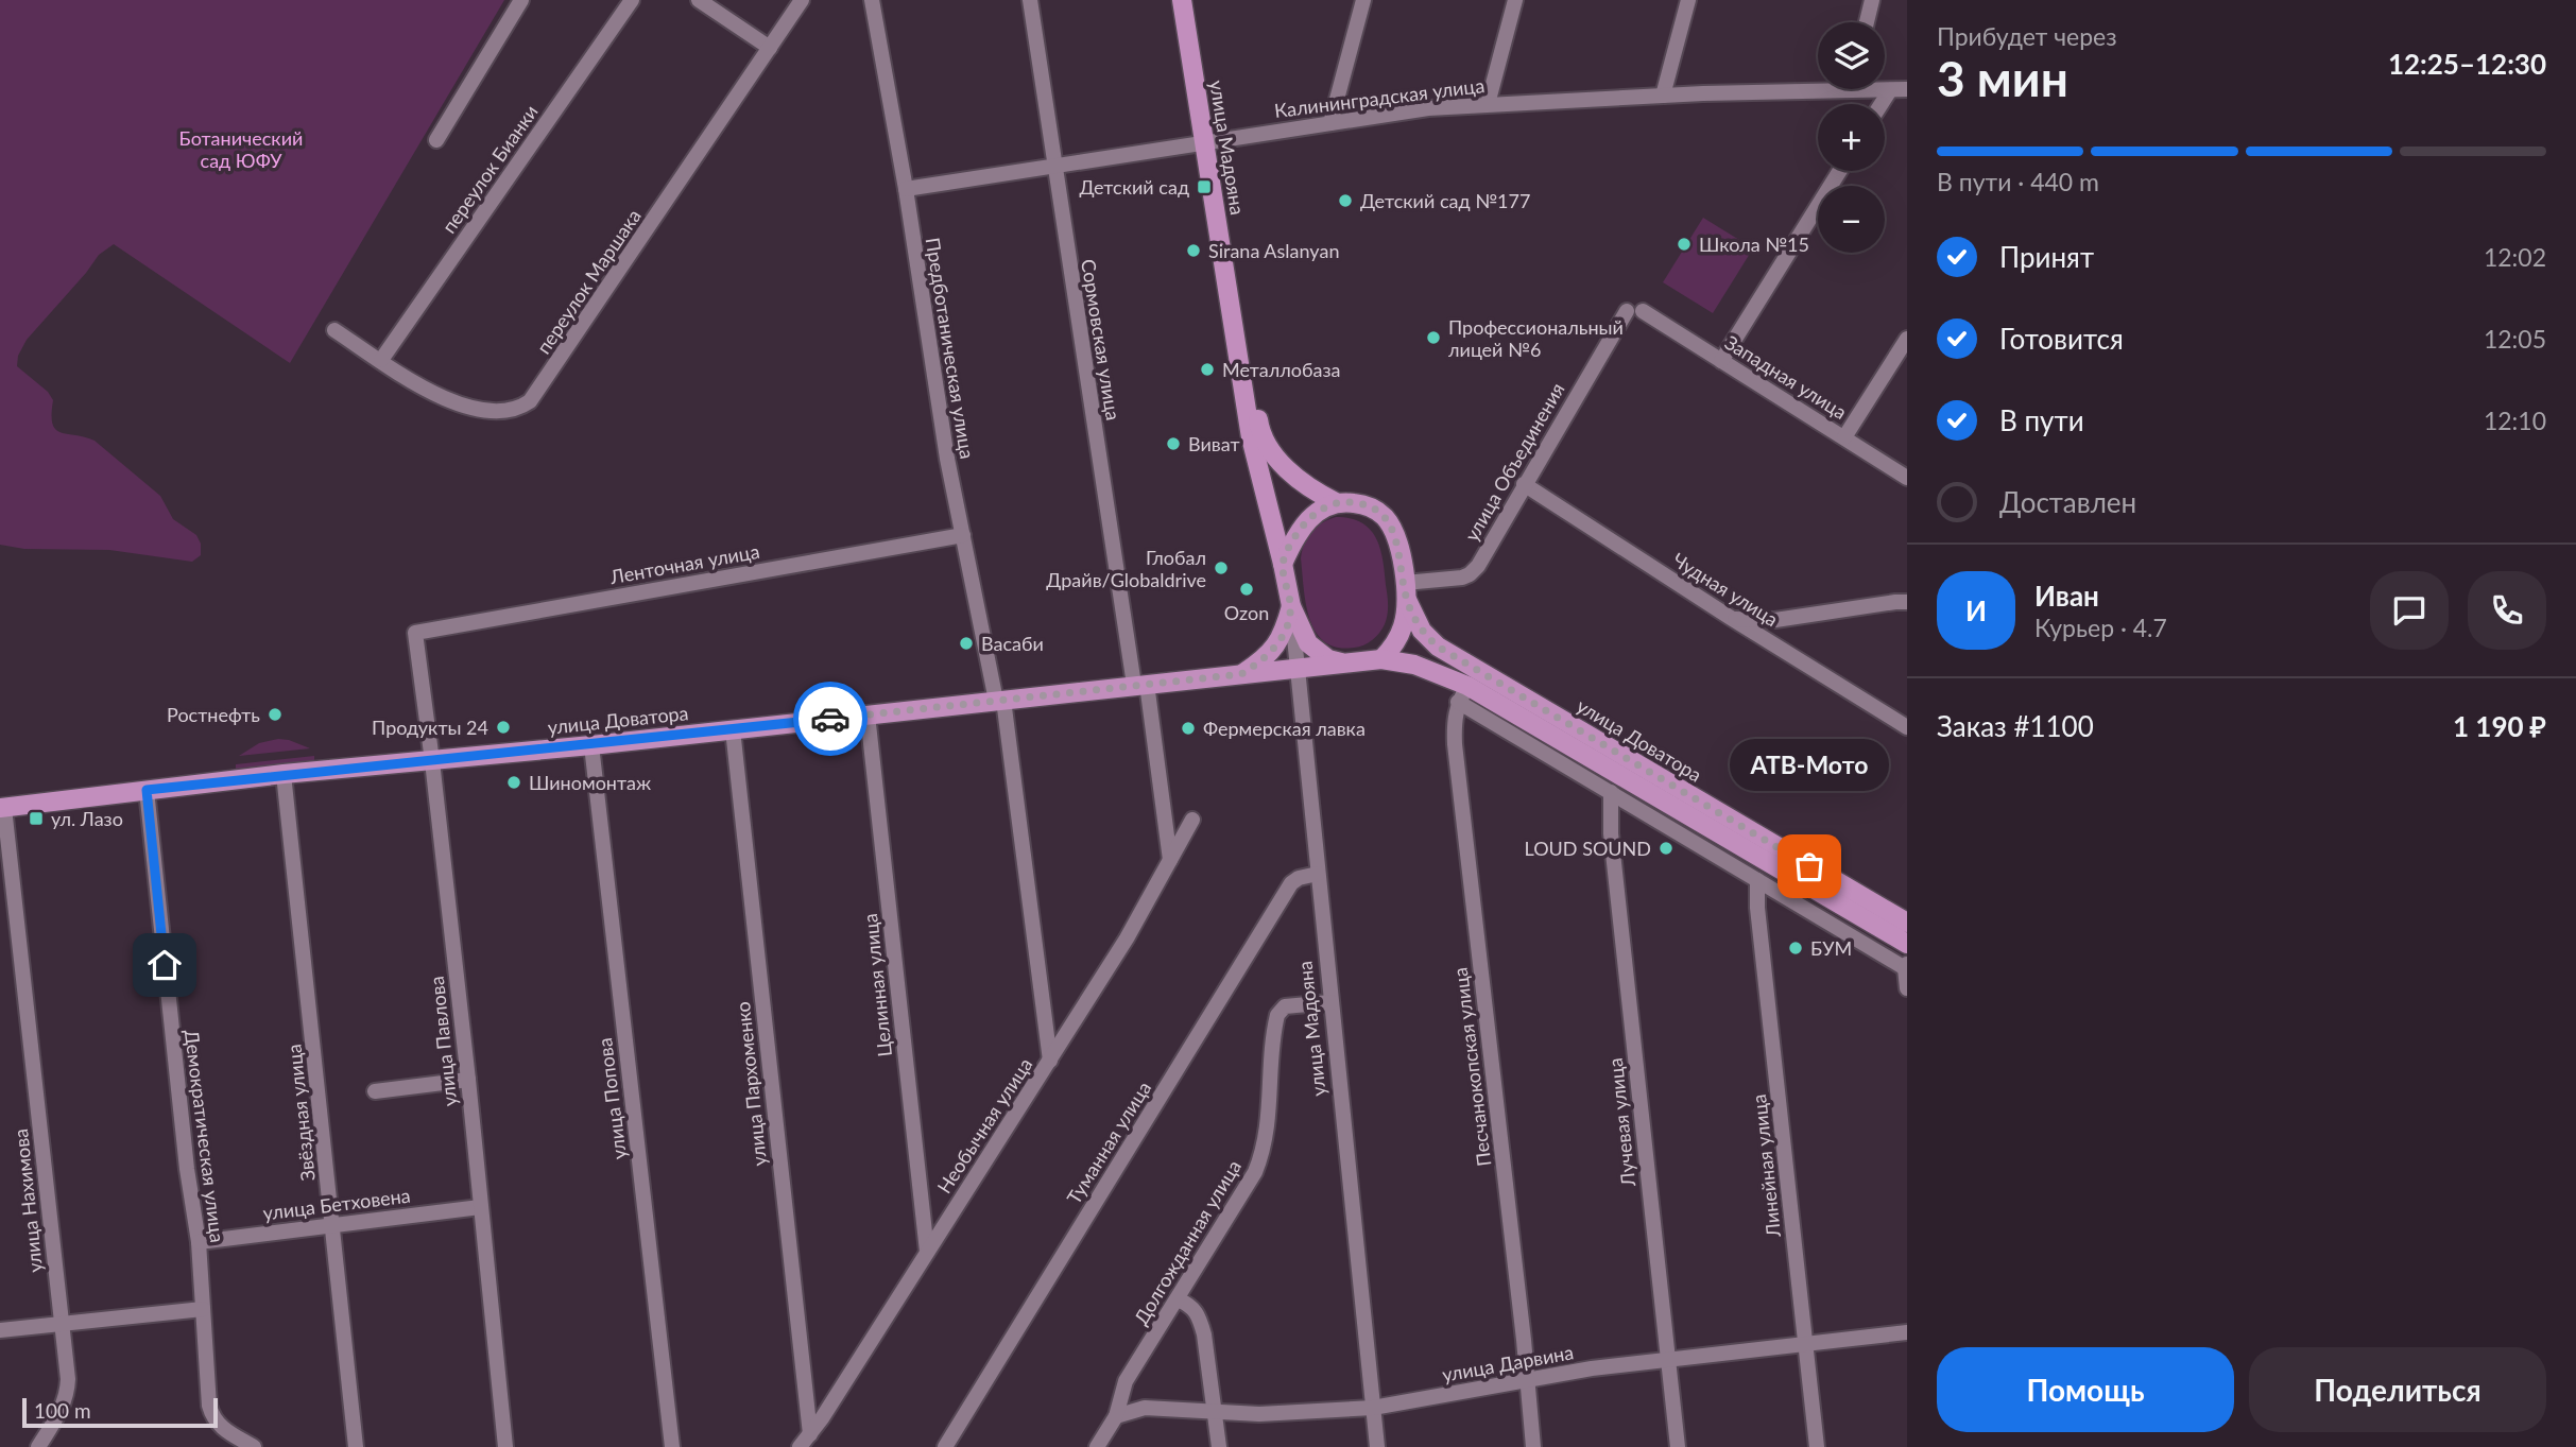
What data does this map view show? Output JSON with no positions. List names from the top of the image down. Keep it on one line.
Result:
{"streets":{"main road":["улица Мадояна","улица Доватора"],"street":["Калининградская улица","переулок Бианки","переулок Маршака","Сормовская улица","Предботаническая улица","Западная улица","улица Объединения","Ленточная улица","Чудная улица","Целинная улица","улица Павлова","Песчанокопская улица","улица Пархоменко","улица Попова","Звёздная улица","Лучевая улица","Необычная улица","Демократическая улица","Туманная улица","Линейная улица","улица Нахимова","улица Бетховена","Долгожданная улица","улица Дарвина"]},"crossings":[["Калининградская улица","улица Мадояна"],["Калининградская улица","Сормовская улица"],["Калининградская улица","Предботаническая улица"],["улица Мадояна","улица Объединения"],["улица Мадояна","улица Доватора"],["улица Мадояна","Туманная улица"],["улица Мадояна","Долгожданная улица"],["улица Мадояна","улица Дарвина"],["переулок Бианки","переулок Маршака"],["Сормовская улица","улица Доватора"],["Сормовская улица","Необычная улица"],["Предботаническая улица","Ленточная улица"],["Предботаническая улица","улица Доватора"],["Предботаническая улица","Необычная улица"],["Западная улица","улица Объединения"],["улица Объединения","Чудная улица"],["улица Объединения","улица Доватора"],["Ленточная улица","улица Павлова"],["улица Доватора","Целинная улица"],["улица Доватора","улица Павлова"],["улица Доватора","улица Пархоменко"],["улица Доватора","улица Попова"],["улица Доватора","Звёздная улица"],["улица Доватора","Демократическая улица"],["улица Доватора","улица Нахимова"],["Целинная улица","Необычная улица"],["улица Павлова","улица Бетховена"],["Песчанокопская улица","улица Дарвина"],["улица Пархоменко","Необычная улица"],["Звёздная улица","улица Бетховена"],["Лучевая улица","улица Дарвина"],["Демократическая улица","улица Бетховена"],["Линейная улица","улица Дарвина"],["Долгожданная улица","улица Дарвина"]],"parks":["Ботанический сад ЮФУ"],"places":{"transit":["Детский сад","ул. Лазо"],"other":["Детский сад №177","Школа №15","Sirana Aslanyan","Профессиональный лицей №6","Металлобаза","Виват","Глобал Драйв/Globaldrive","Ozon","Васаби","Ростнефть","Продукты 24","Фермерская лавка","Шиномонтаж","LOUD SOUND","АТВ-Мото","БУМ"]},"scale_bar":"100 m","page":{"heading":["3 мин","Прибудет через","12:25–12:30"],"panel":["Иван","Курьер · 4.7","Заказ #1100","1 190 ₽"],"map_buttons":["+","−"],"bar":"В пути · 440 m","list":[["Принят","12:02"],["Готовится","12:05"],["В пути","12:10"],"Доставлен"],"round":"И","bubble":"АТВ-Мото","buttons":["Помощь","Поделиться"],"scale":"100 m"}}
